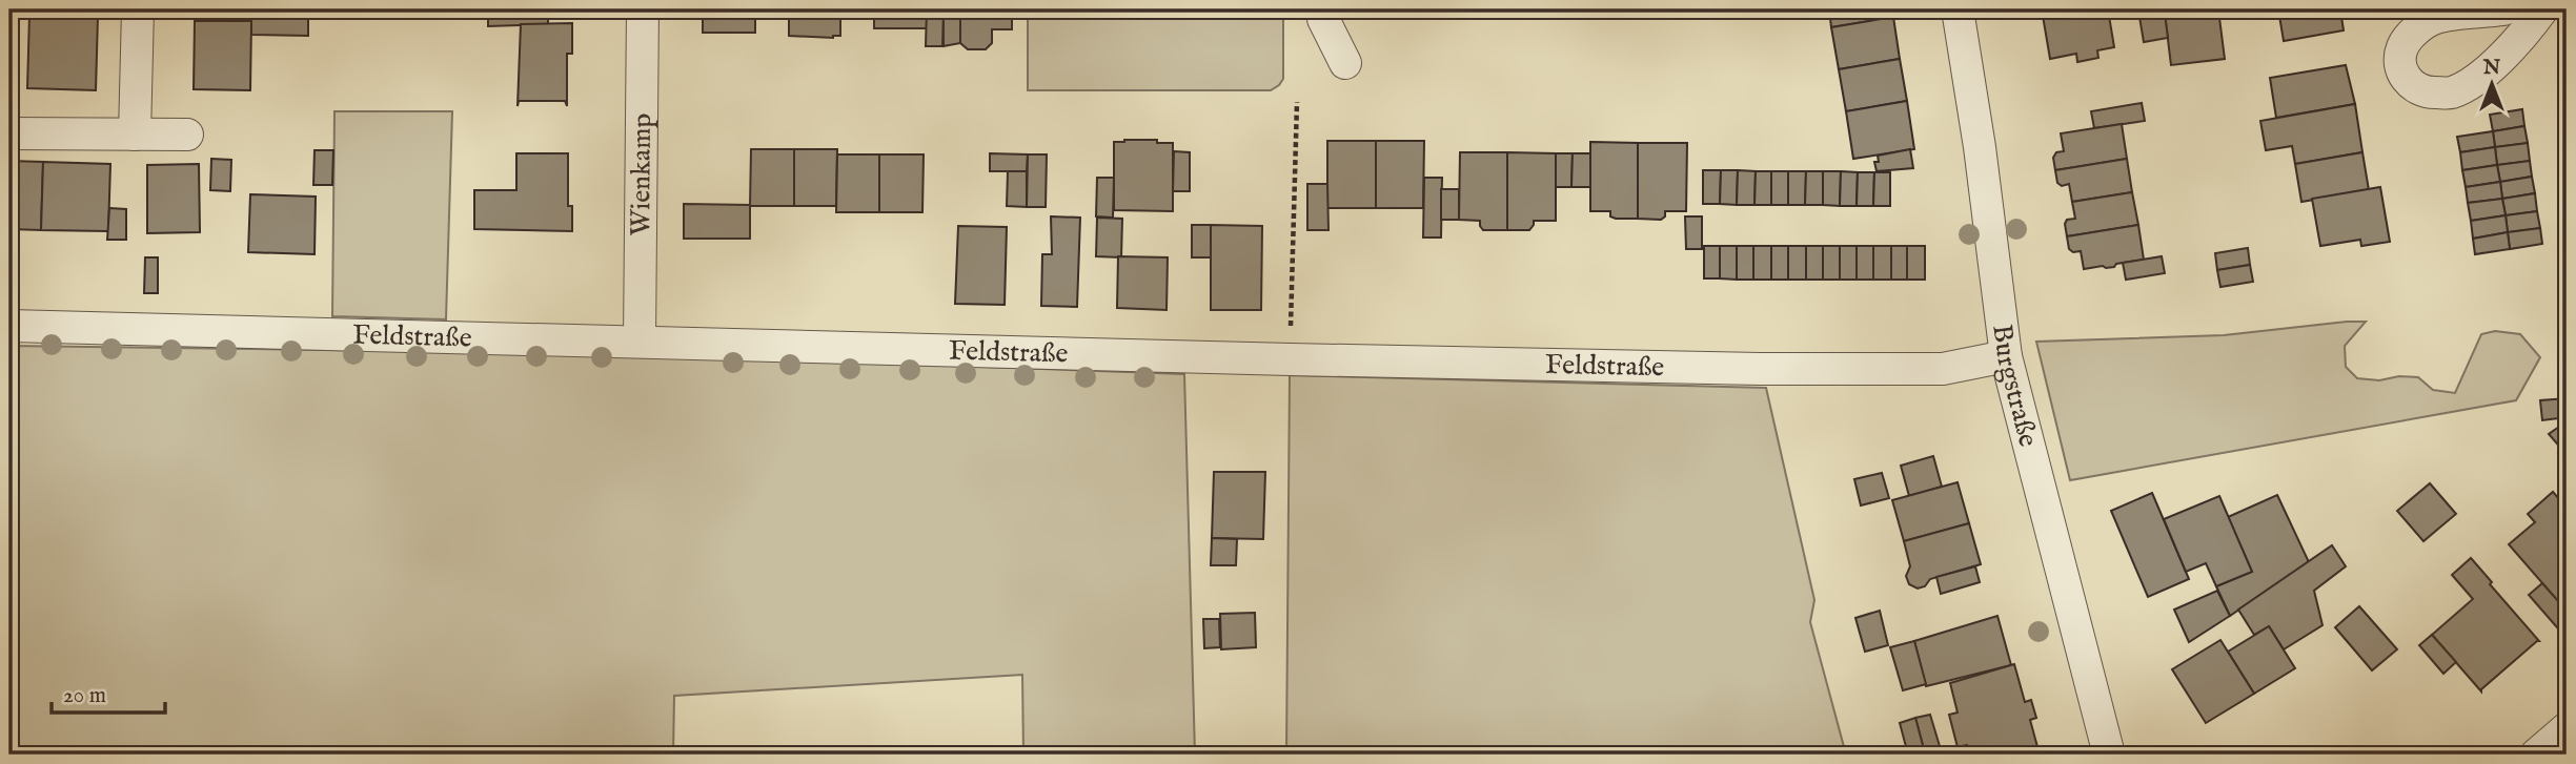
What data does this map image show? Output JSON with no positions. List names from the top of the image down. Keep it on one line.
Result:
{"streets":{"street":["Wienkamp","Feldstraße","Burgstraße"]},"crossings":[["Wienkamp","Feldstraße"],["Feldstraße","Burgstraße"]],"scale_bar":"20 m","north":"top"}
